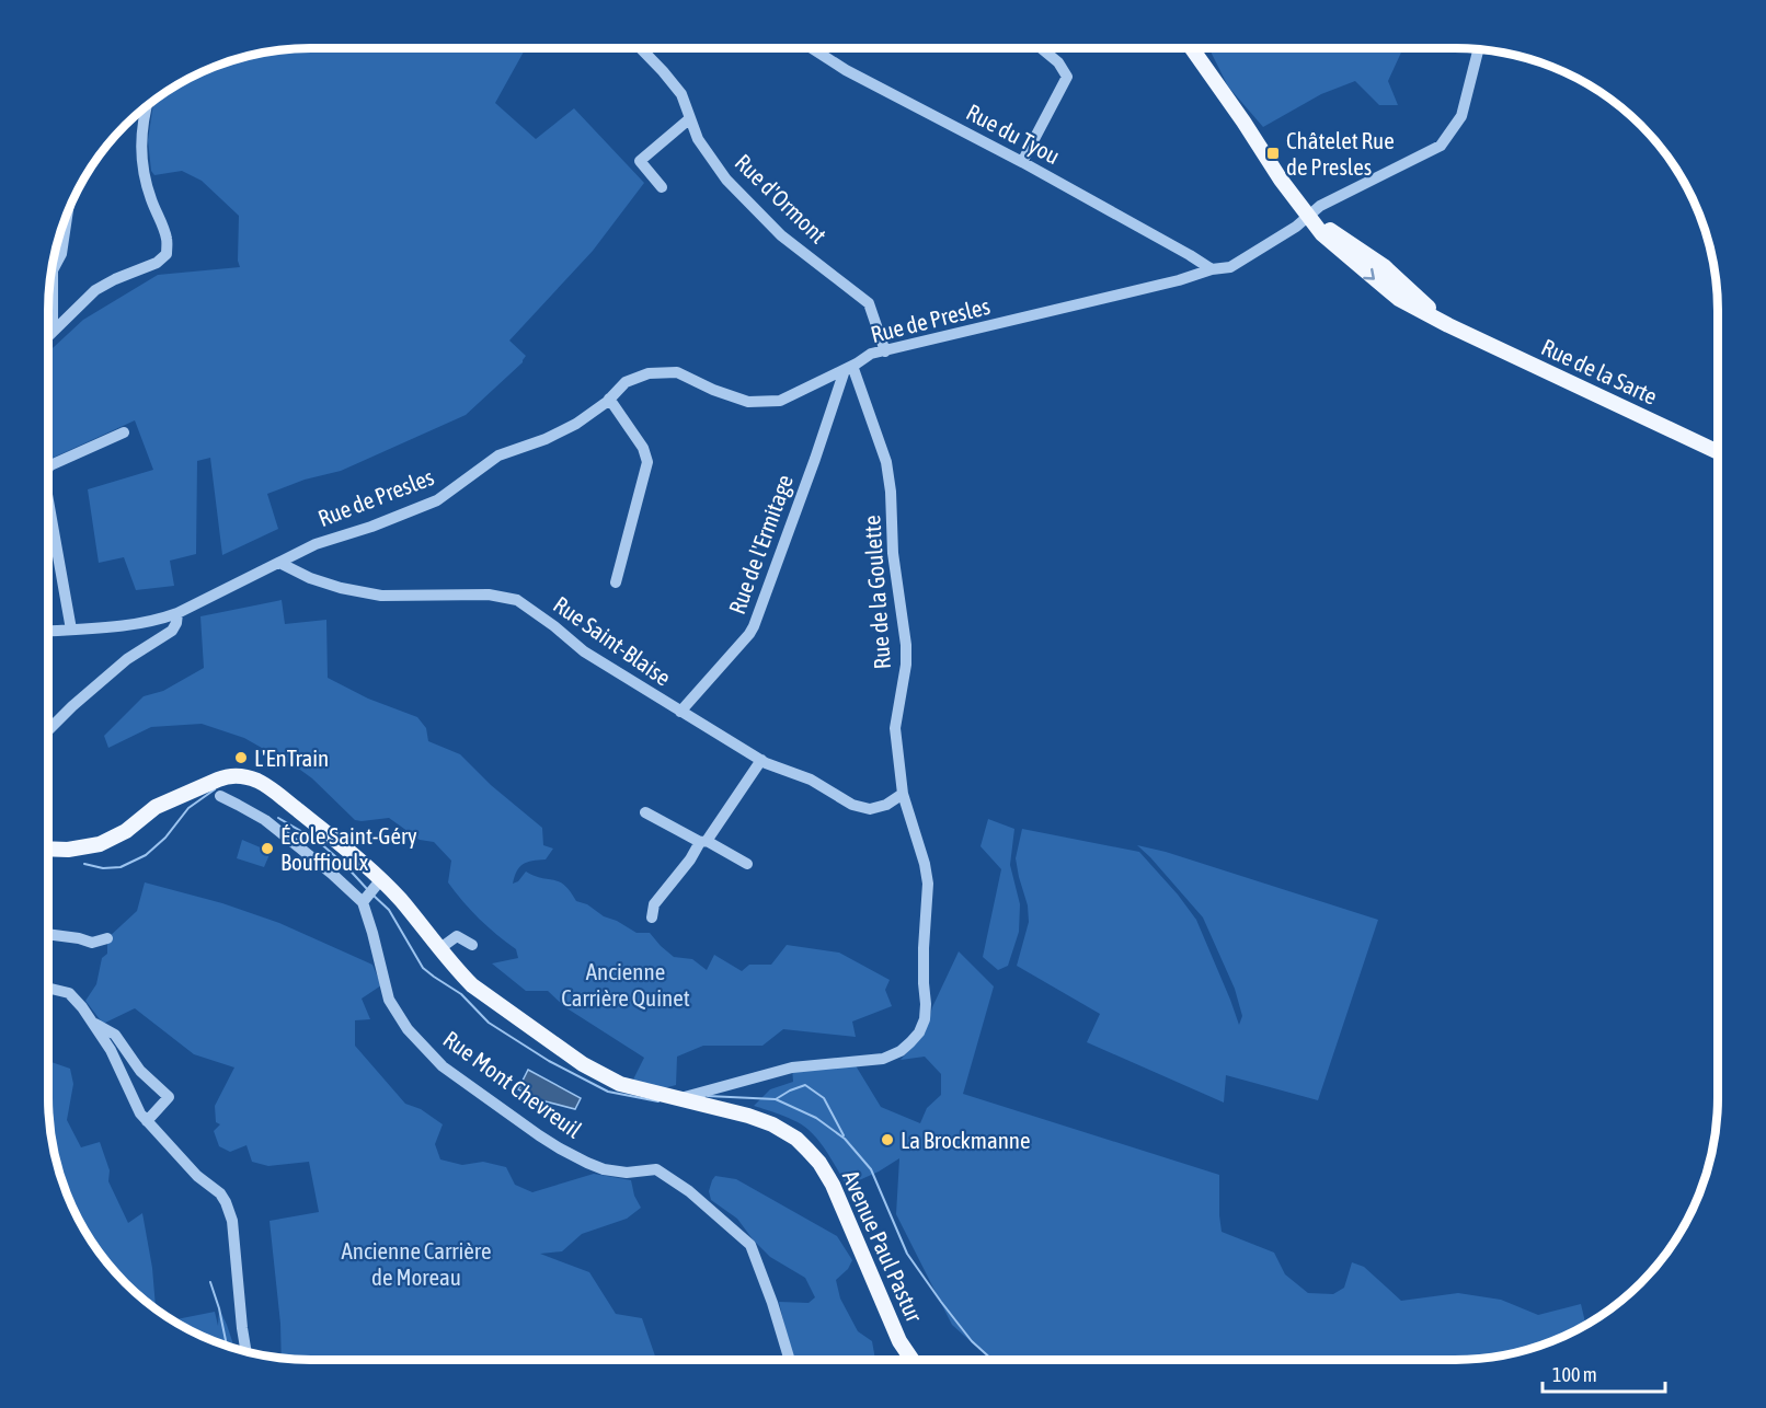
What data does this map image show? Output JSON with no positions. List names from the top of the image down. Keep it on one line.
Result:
{"streets":{"main road":["Rue de la Sarte","Avenue Paul Pastur"],"street":["Rue du Tyou","Rue d'Ormont","Rue de Presles","Rue de l'Ermitage","Rue de la Goulette","Rue Saint-Blaise","Rue Mont Chevreuil"]},"crossings":[["Rue du Tyou","Rue de Presles"],["Rue d'Ormont","Rue de Presles"],["Rue de Presles","Rue de la Sarte"],["Rue de Presles","Rue de l'Ermitage"],["Rue de Presles","Rue de la Goulette"],["Rue de Presles","Rue Saint-Blaise"],["Rue de l'Ermitage","Rue de la Goulette"],["Rue de l'Ermitage","Rue Saint-Blaise"],["Rue de la Goulette","Rue Saint-Blaise"],["Rue de la Goulette","Avenue Paul Pastur"],["Rue Mont Chevreuil","Avenue Paul Pastur"]],"parks":["Ancienne Carrière Quinet","Ancienne Carrière de Moreau"],"places":{"transit":["Châtelet Rue de Presles"],"other":["L'EnTrain","École Saint-Géry Bouffioulx","La Brockmanne"]},"scale_bar":"100 m"}
